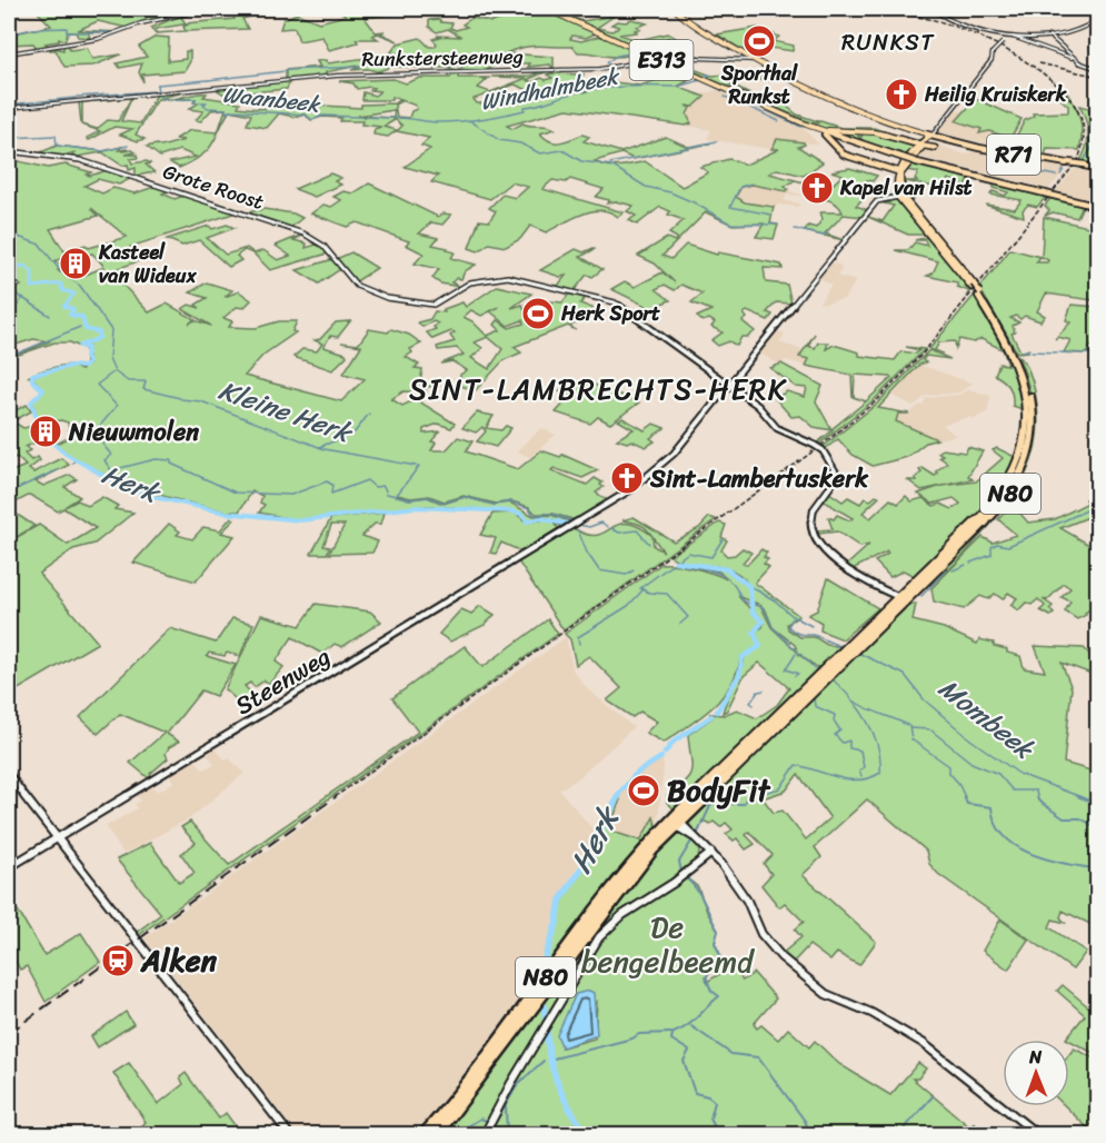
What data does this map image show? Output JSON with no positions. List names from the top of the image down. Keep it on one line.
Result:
{"streets":{"highway":["E313","R71","N80"],"street":["Runkstersteenweg","Grote Roost","Steenweg"]},"crossings":[["Runkstersteenweg","R71"],["Grote Roost","Steenweg"],["N80","Steenweg"]],"districts":["RUNKST","SINT-LAMBRECHTS-HERK"],"water":["Windhalmbeek","Waanbeek","Kleine Herk","Herk","Mombeek"],"parks":["De bengelbeemd"],"places":{"sports":["Sporthal Runkst","Herk Sport","BodyFit"],"church":["Heilig Kruiskerk","Kapel van Hilst","Sint-Lambertuskerk"],"building":["Kasteel van Wideux","Nieuwmolen"],"station":["Alken"]},"north":"top"}
